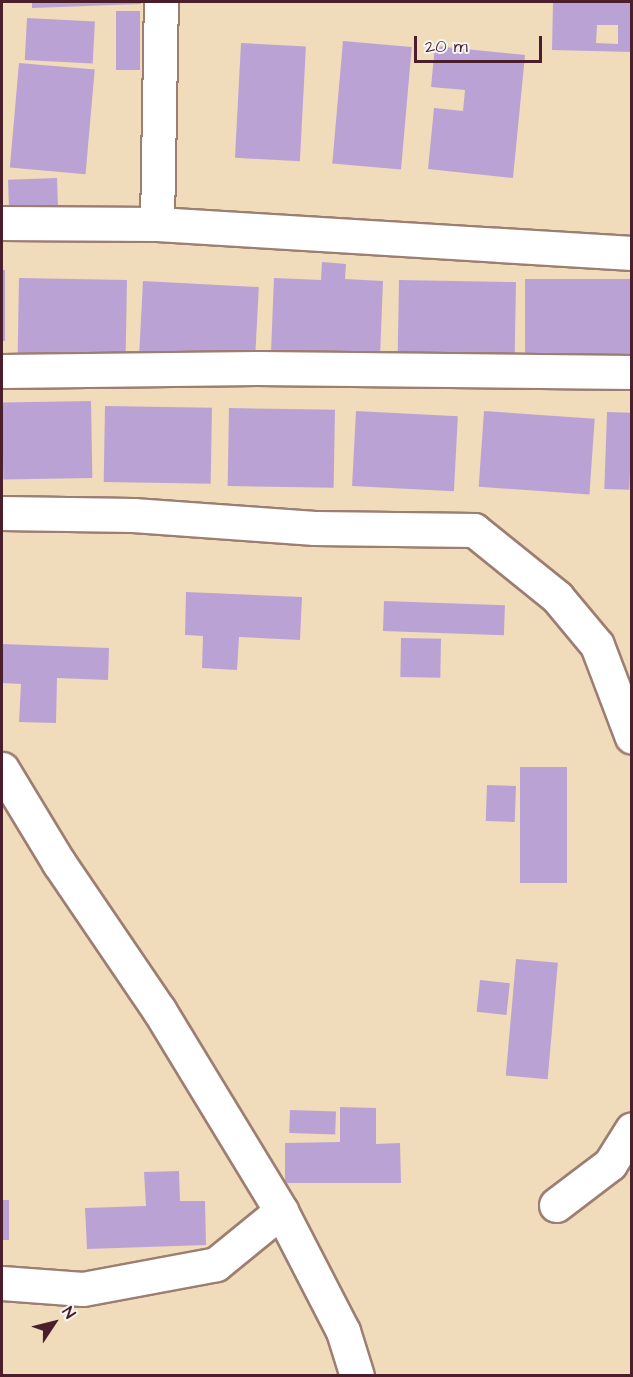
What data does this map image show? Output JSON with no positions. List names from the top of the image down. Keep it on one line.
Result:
{"scale_bar":"20 m","north":"top right"}
